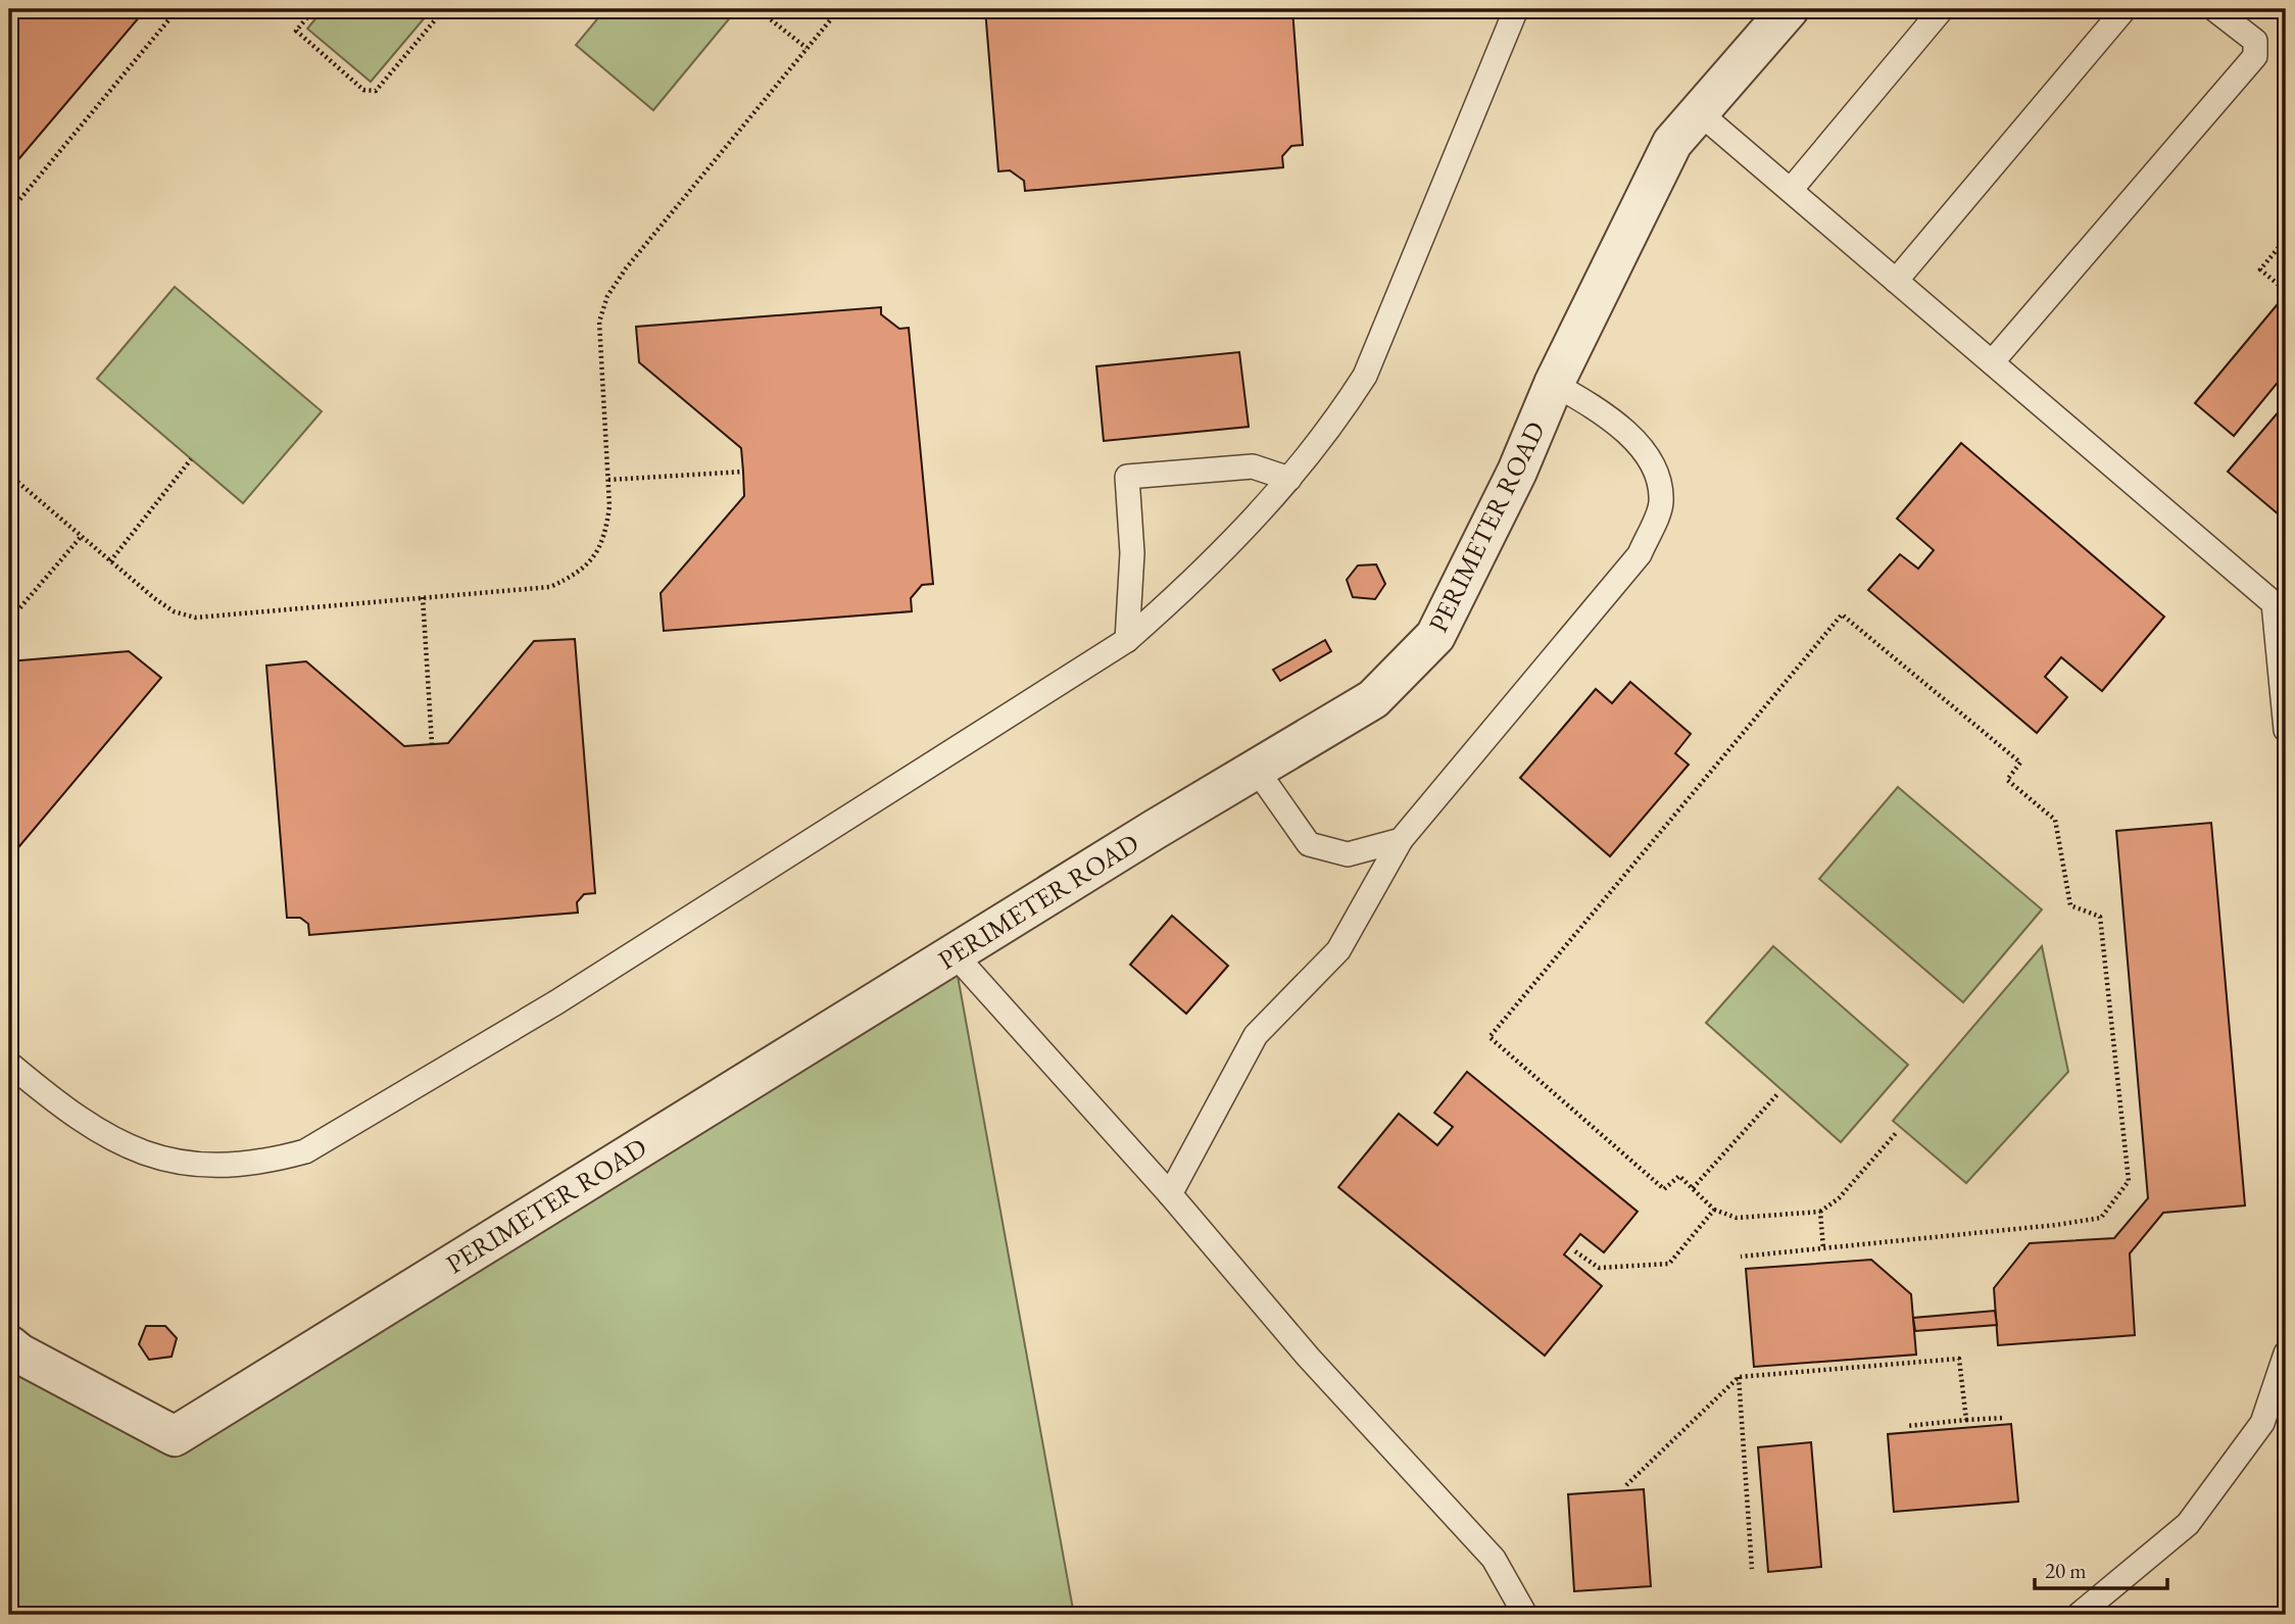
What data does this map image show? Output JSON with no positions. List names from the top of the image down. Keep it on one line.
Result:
{"streets":{"street":["PERIMETER ROAD"]},"scale_bar":"20 m"}
